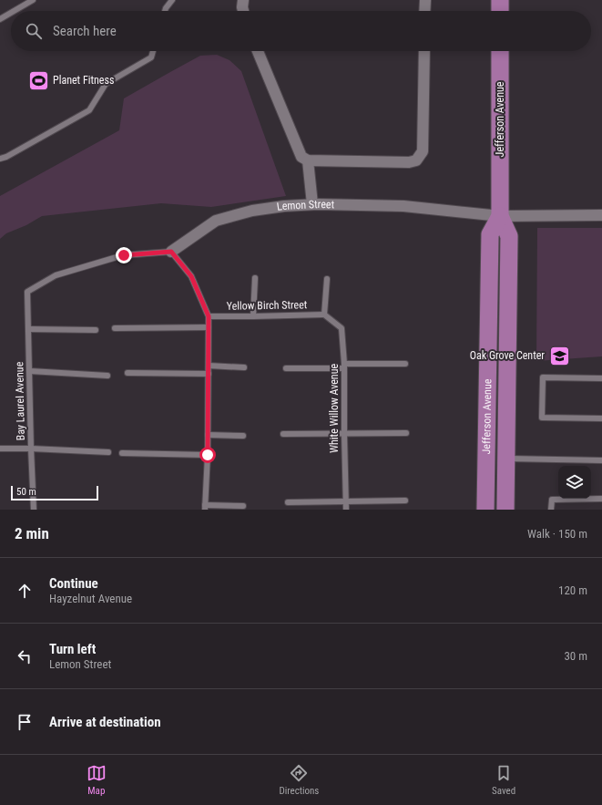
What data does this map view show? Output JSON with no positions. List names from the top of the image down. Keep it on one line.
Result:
{"streets":{"main road":["Jefferson Avenue"],"street":["Lemon Street"],"lane":["Yellow Birch Street","Bay Laurel Avenue","White Willow Avenue"]},"crossings":[["Jefferson Avenue","Lemon Street"],["Lemon Street","Bay Laurel Avenue"],["Yellow Birch Street","White Willow Avenue"]],"places":{"sports":["Planet Fitness"],"school or university":["Oak Grove Center"]},"scale_bar":"50 m","page":{"search":"Search here","scale":"50 m","heading":["2 min","Walk · 150 m"],"list":[["Continue","Hayzelnut Avenue","120 m"],["Turn left","Lemon Street","30 m"],"Arrive at destination"],"nav":["Map","Directions","Saved"]}}
